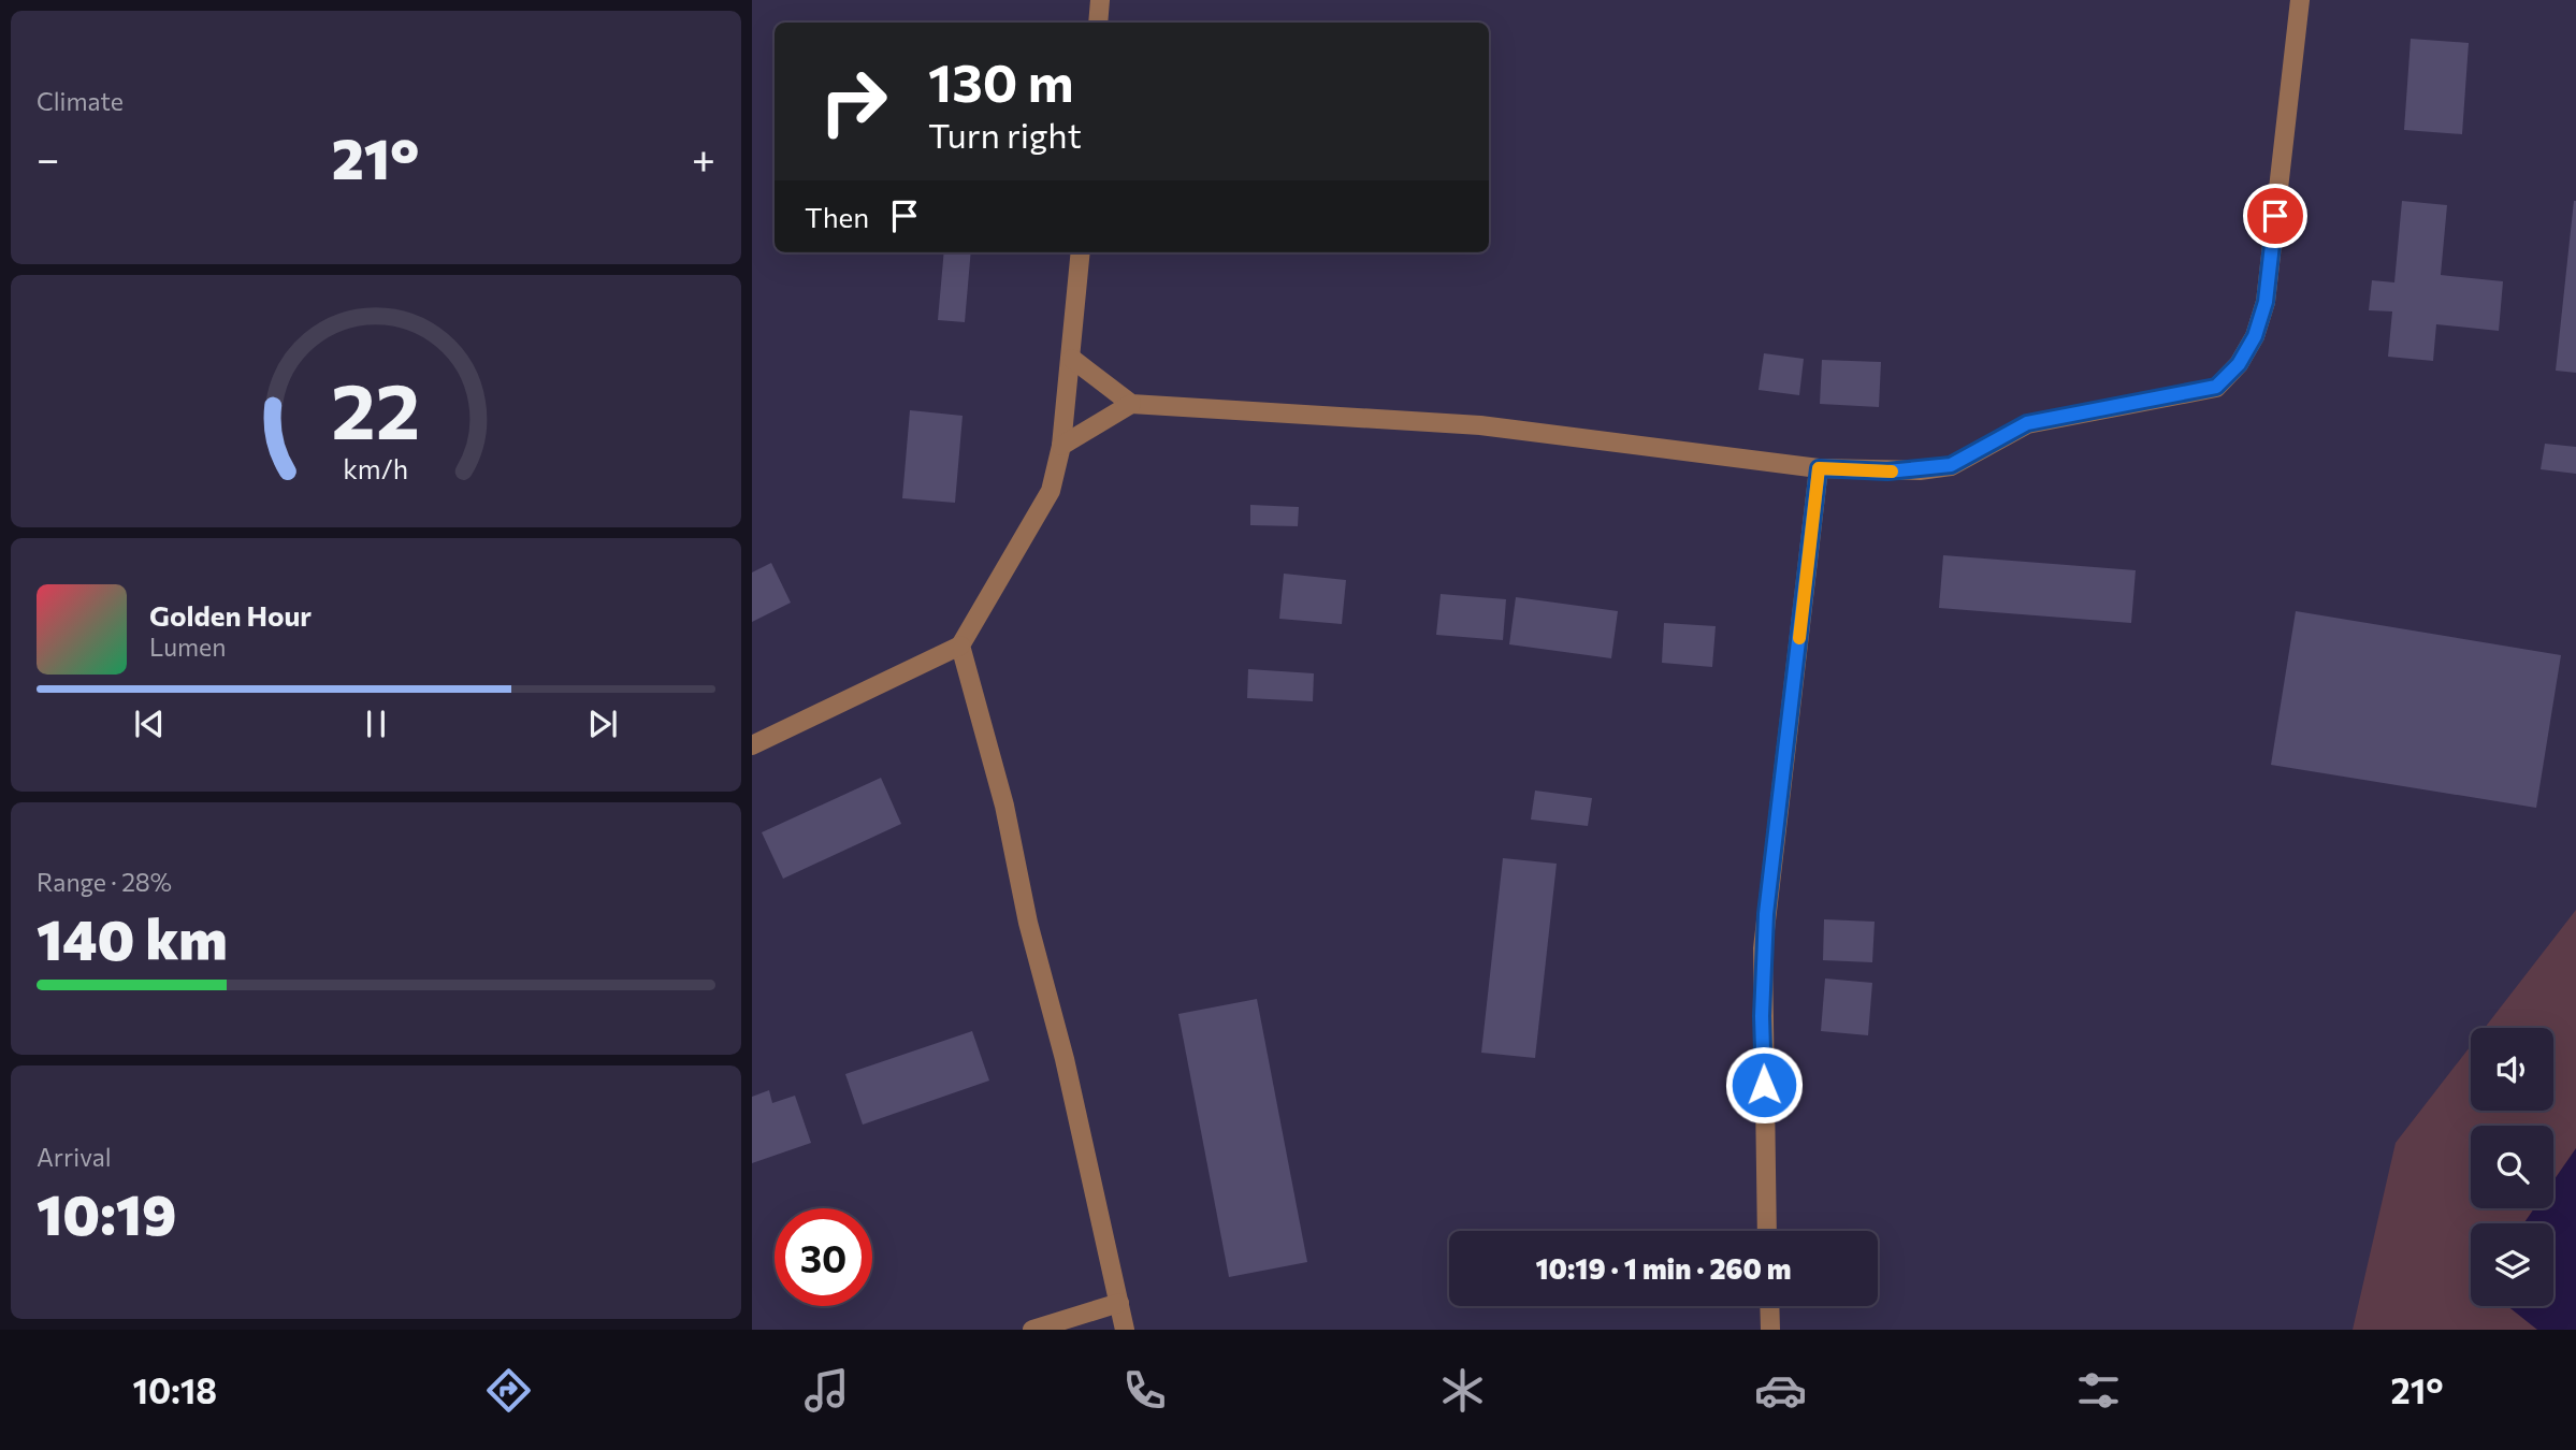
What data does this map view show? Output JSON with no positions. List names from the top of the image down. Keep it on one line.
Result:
{"page":{"tile":["Climate",["Range · 28%","140 km"],["Arrival","10:19"]],"turn":["130 m","Turn right"],"heat":["−","21°","+"],"then":"Then","song":["Golden Hour","Lumen"],"limit":"30","trip":"10:19 · 1 min · 260 m","tabs":["10:18","21°"],"gauge":["22","km/h"]}}
